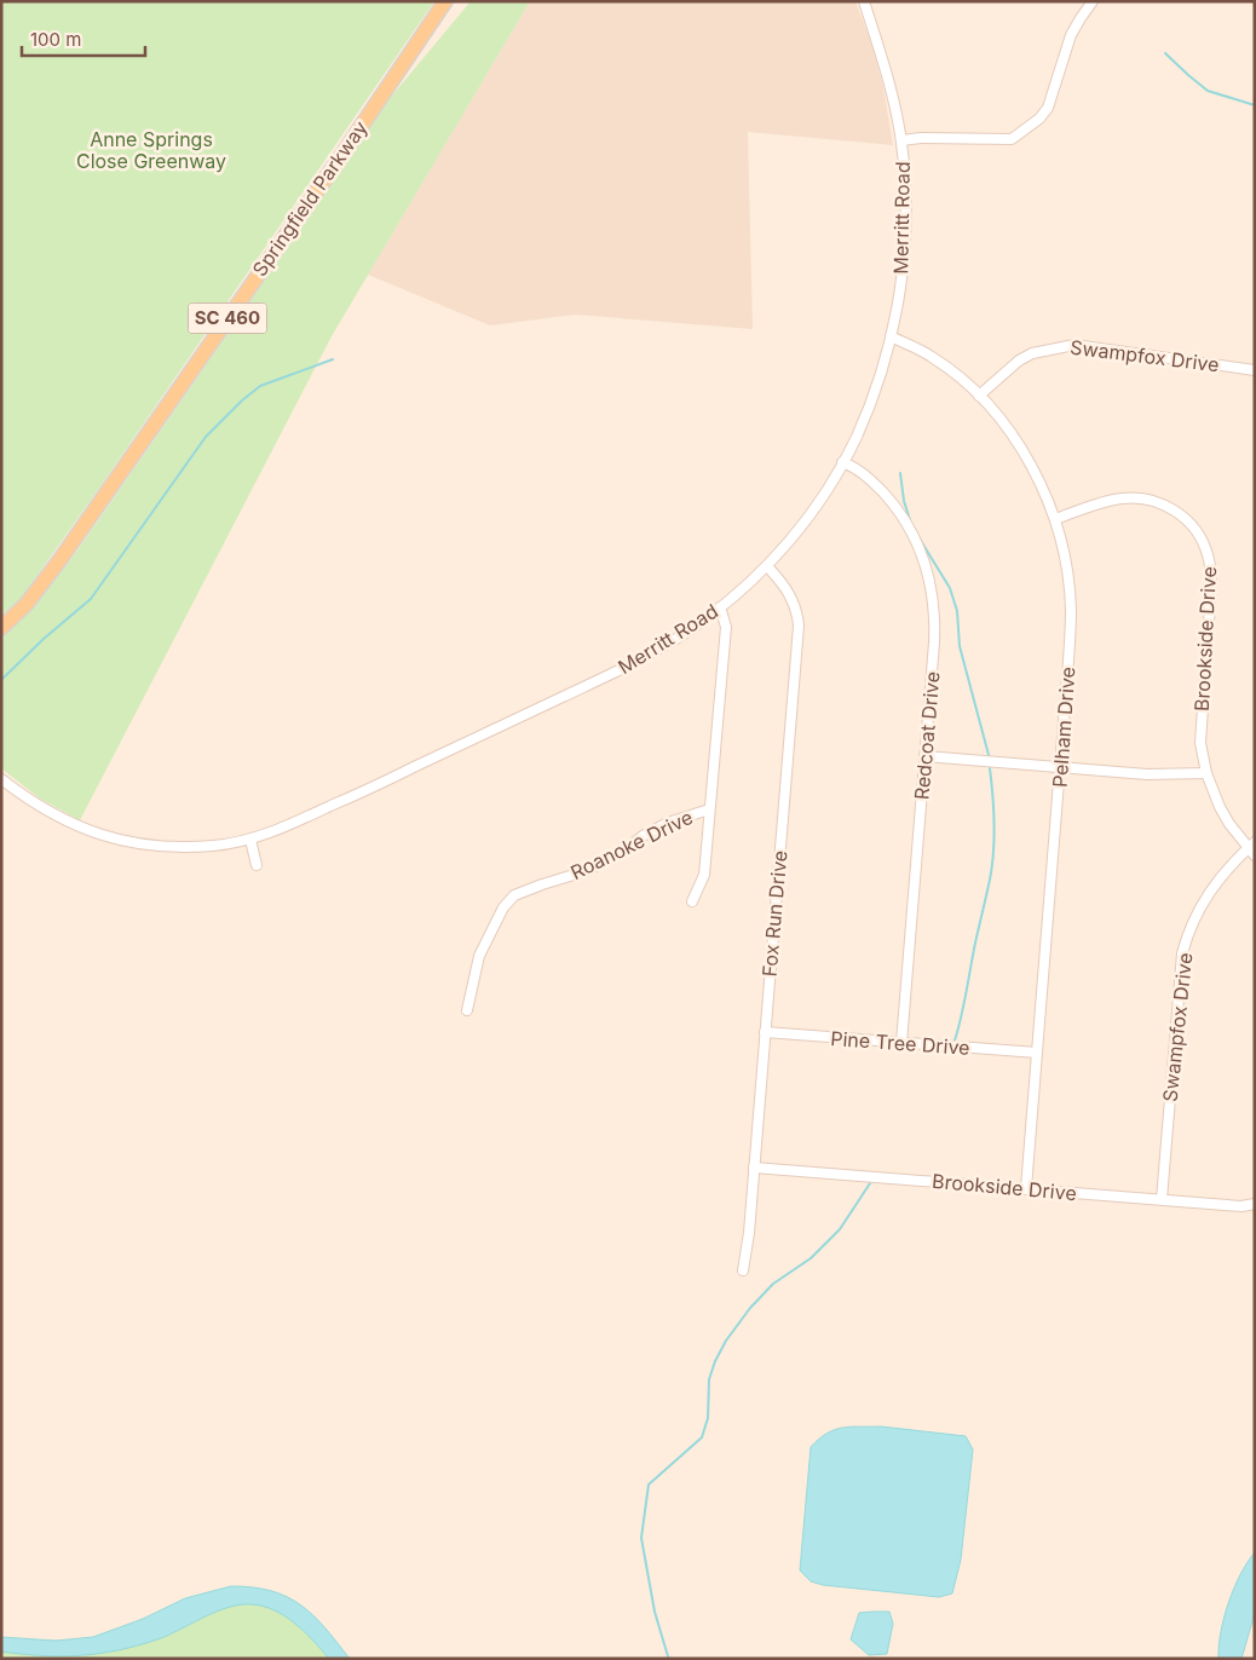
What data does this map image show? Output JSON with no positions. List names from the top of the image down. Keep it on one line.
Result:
{"streets":{"main road":["Springfield Parkway","SC 460"],"street":["Merritt Road","Swampfox Drive","Brookside Drive","Pelham Drive","Redcoat Drive","Roanoke Drive","Fox Run Drive","Pine Tree Drive"]},"crossings":[["Merritt Road","Pelham Drive"],["Merritt Road","Redcoat Drive"],["Merritt Road","Roanoke Drive"],["Merritt Road","Fox Run Drive"],["Swampfox Drive","Brookside Drive"],["Swampfox Drive","Pelham Drive"],["Brookside Drive","Pelham Drive"],["Brookside Drive","Fox Run Drive"],["Pelham Drive","Pine Tree Drive"],["Redcoat Drive","Pine Tree Drive"],["Fox Run Drive","Pine Tree Drive"]],"parks":["Anne Springs Close Greenway"],"scale_bar":"100 m"}
